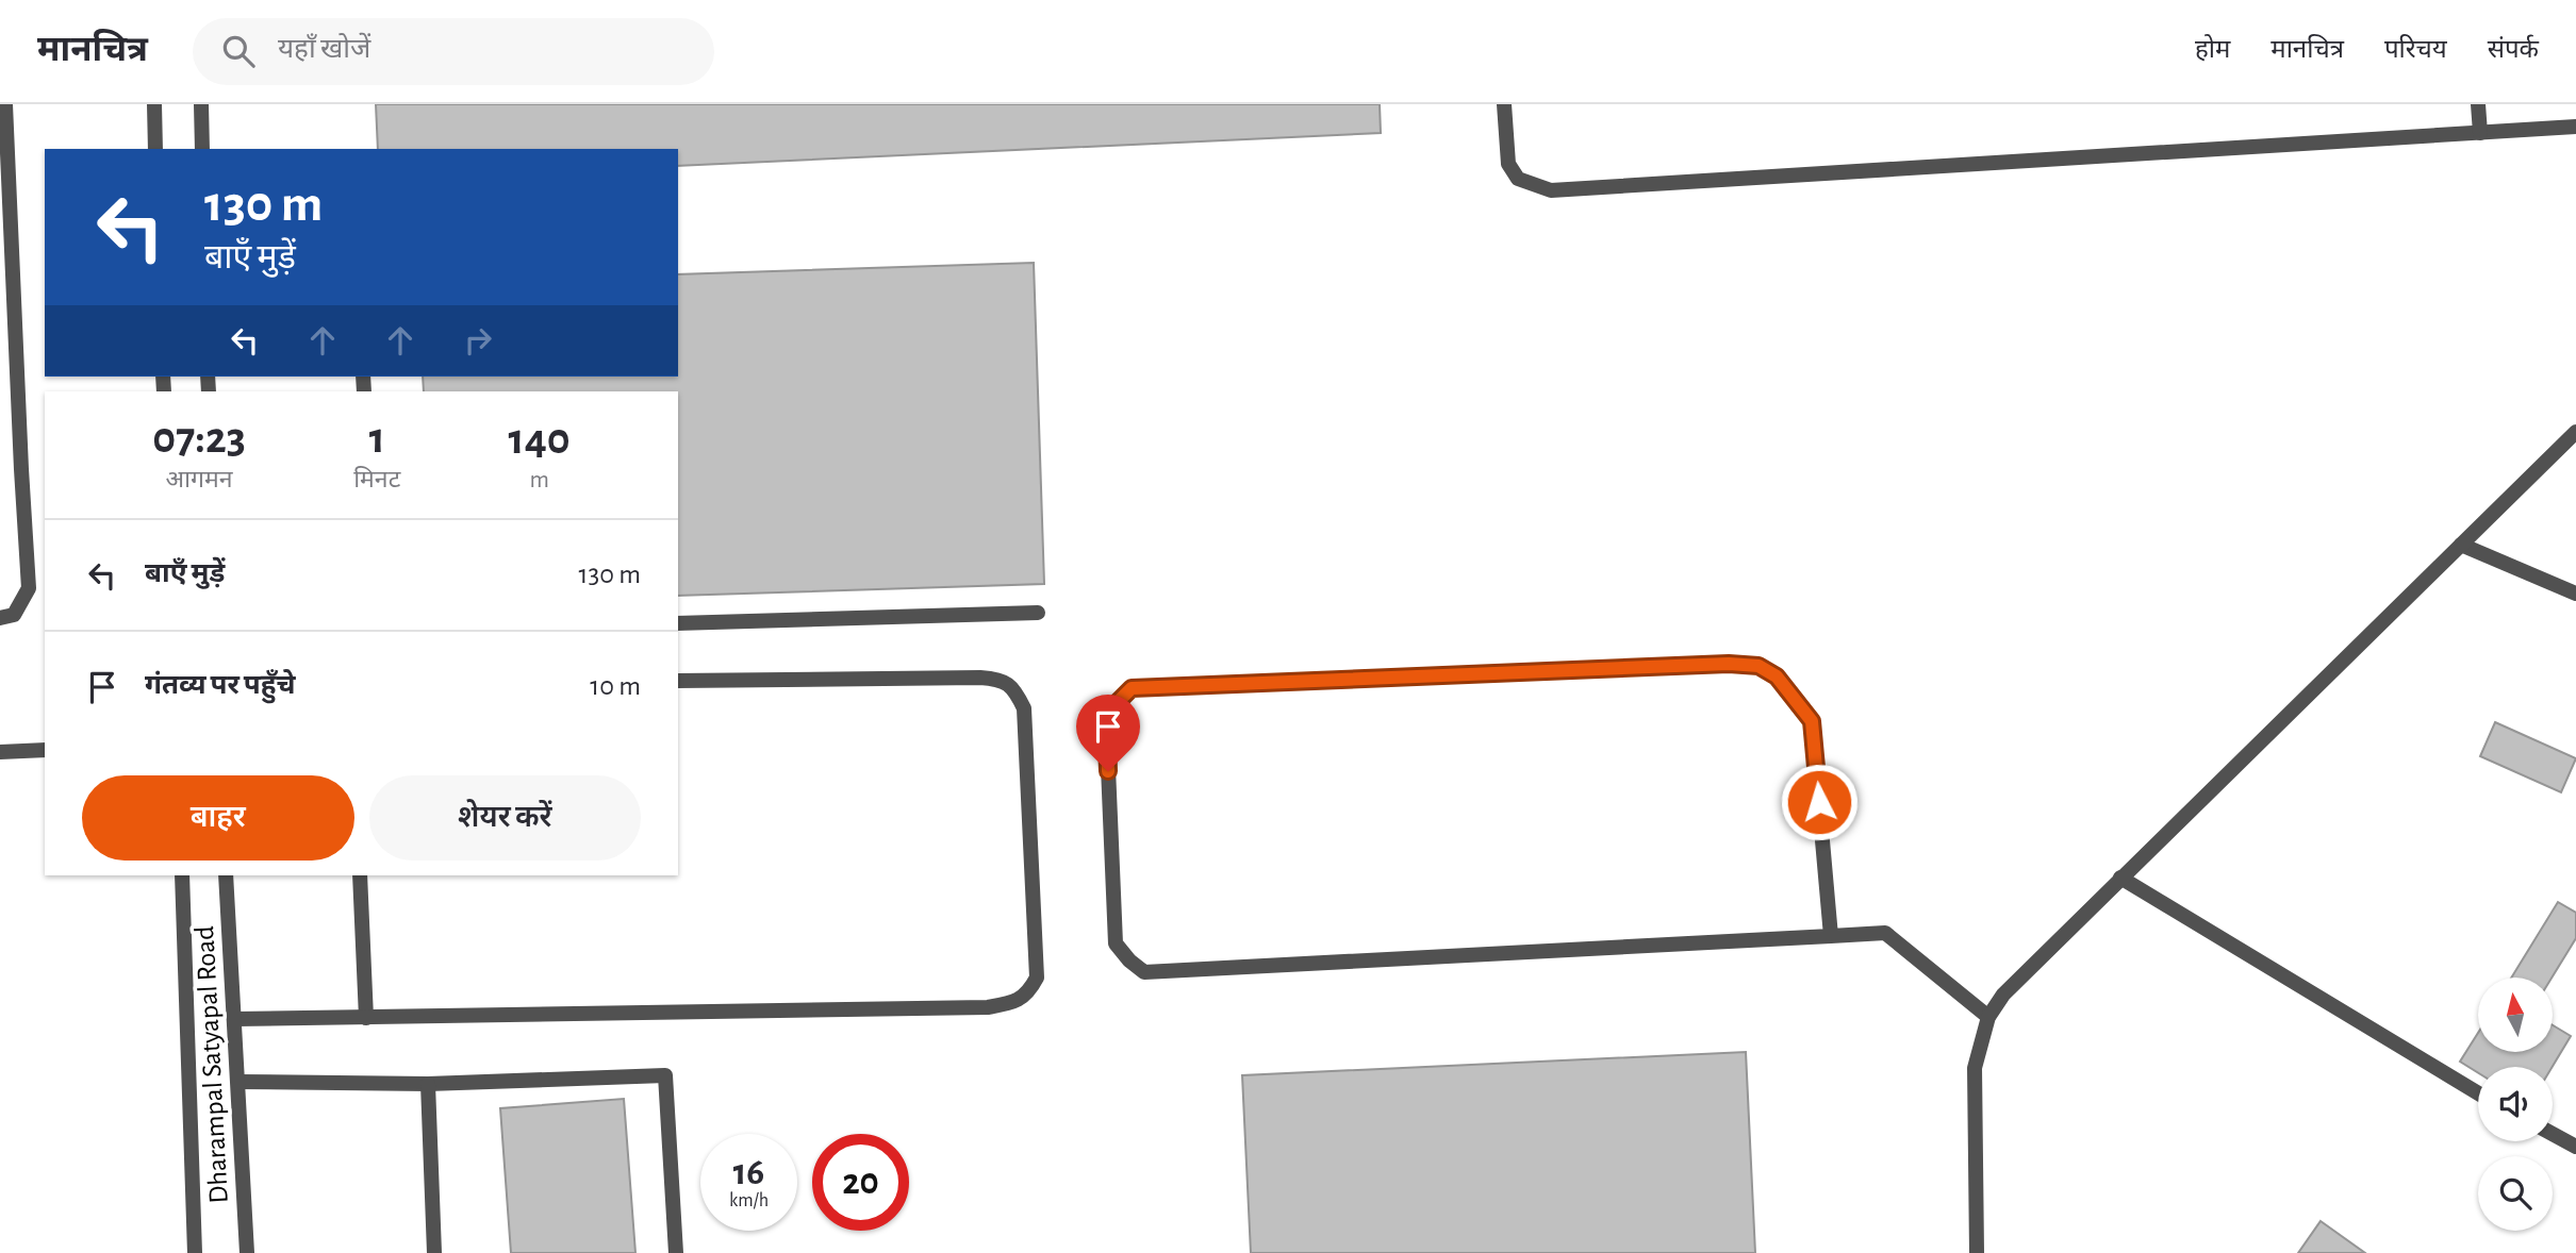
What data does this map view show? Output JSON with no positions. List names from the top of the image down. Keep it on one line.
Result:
{"streets":{"street":["Dharampal Satyapal Road"]},"north":"top","page":{"header":"मानचित्र","search":"यहाँ खोजें","nav":["होम","मानचित्र","परिचय","संपर्क"],"turn":["130 m","बाएँ मुड़ें"],"eta":["07:23","आगमन","1","मिनट","140","m"],"list":[{"name":"बाएँ मुड़ें","value":"130 m"},{"name":"गंतव्य पर पहुँचे","value":"10 m"}],"buttons":["बाहर","शेयर करें"],"speed":"16 km/h","limit":"20"}}
